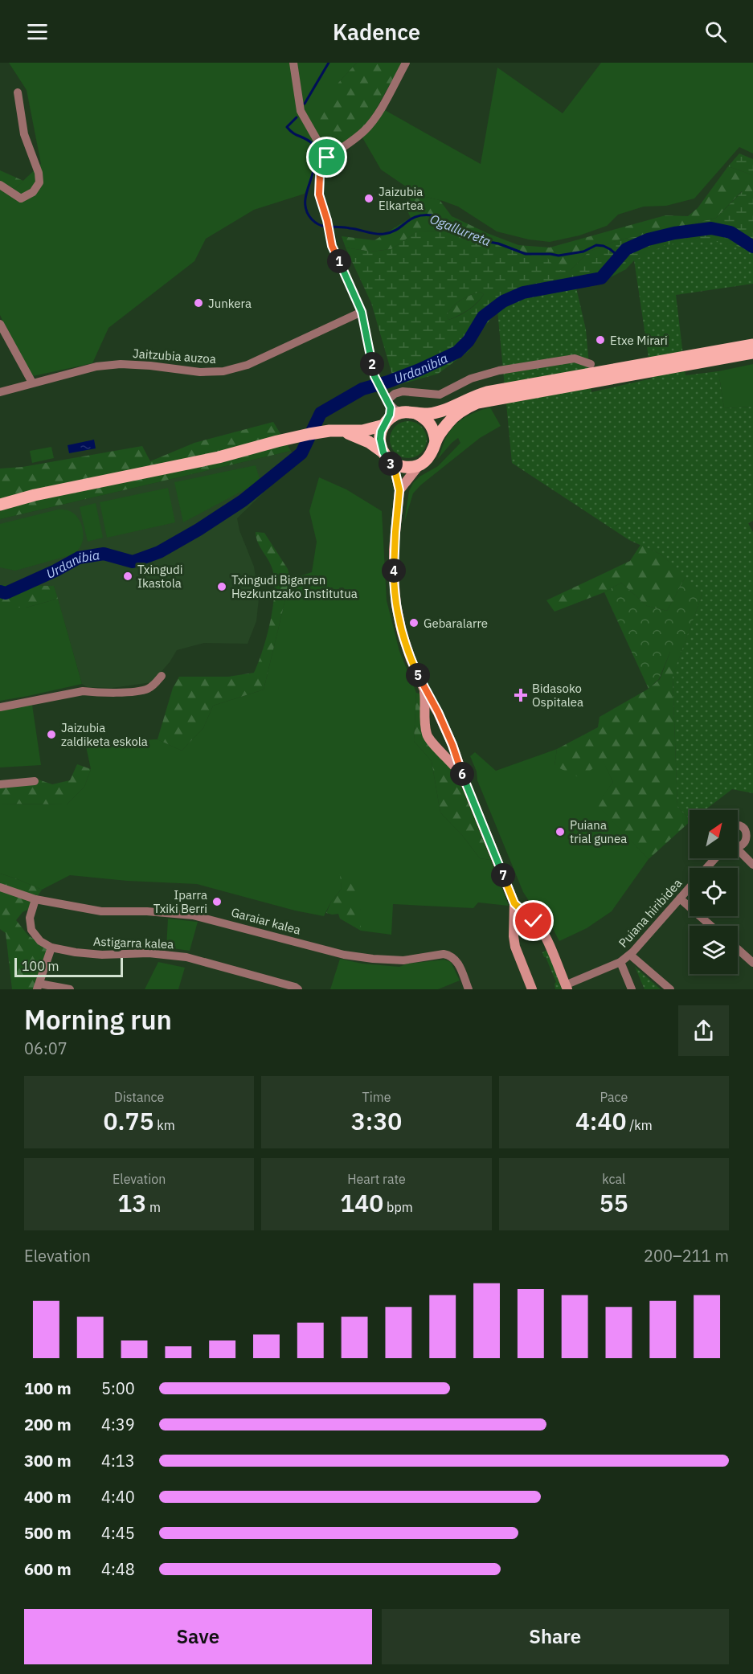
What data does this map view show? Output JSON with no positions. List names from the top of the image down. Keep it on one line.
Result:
{"streets":{"street":["Jaitzubia auzoa","Puiana hiribidea","Garaiar kalea","Astigarra kalea"]},"water":["Ogallurreta","Urdanibia"],"places":{"other":["Jaizubia Elkartea","Junkera","Etxe Mirari","Txingudi Ikastola","Txingudi Bigarren Hezkuntzako Institutua","Gebaralarre","Jaizubia zaldiketa eskola","Puiana trial gunea","Iparra Txiki Berri"],"health":["Bidasoko Ospitalea"]},"scale_bar":"100 m","north":"top right","page":{"header":"Kadence","pins":["1","2","3","4","5","6","7"],"scale":"100 m","heading":["Morning run","06:07"],"stats":[["Distance","0.75 km"],["Time","3:30"],["Pace","4:40 /km"],["Elevation","13 m"],["Heart rate","140 bpm"],["kcal","55"]],"chart":["Elevation","200–211 m"],"list":[{"name":"100 m","note":"5:00"},{"name":"200 m","note":"4:39"},{"name":"300 m","note":"4:13"},{"name":"400 m","note":"4:40"},{"name":"500 m","note":"4:45"},{"name":"600 m","note":"4:48"}],"buttons":["Save","Share"]}}
